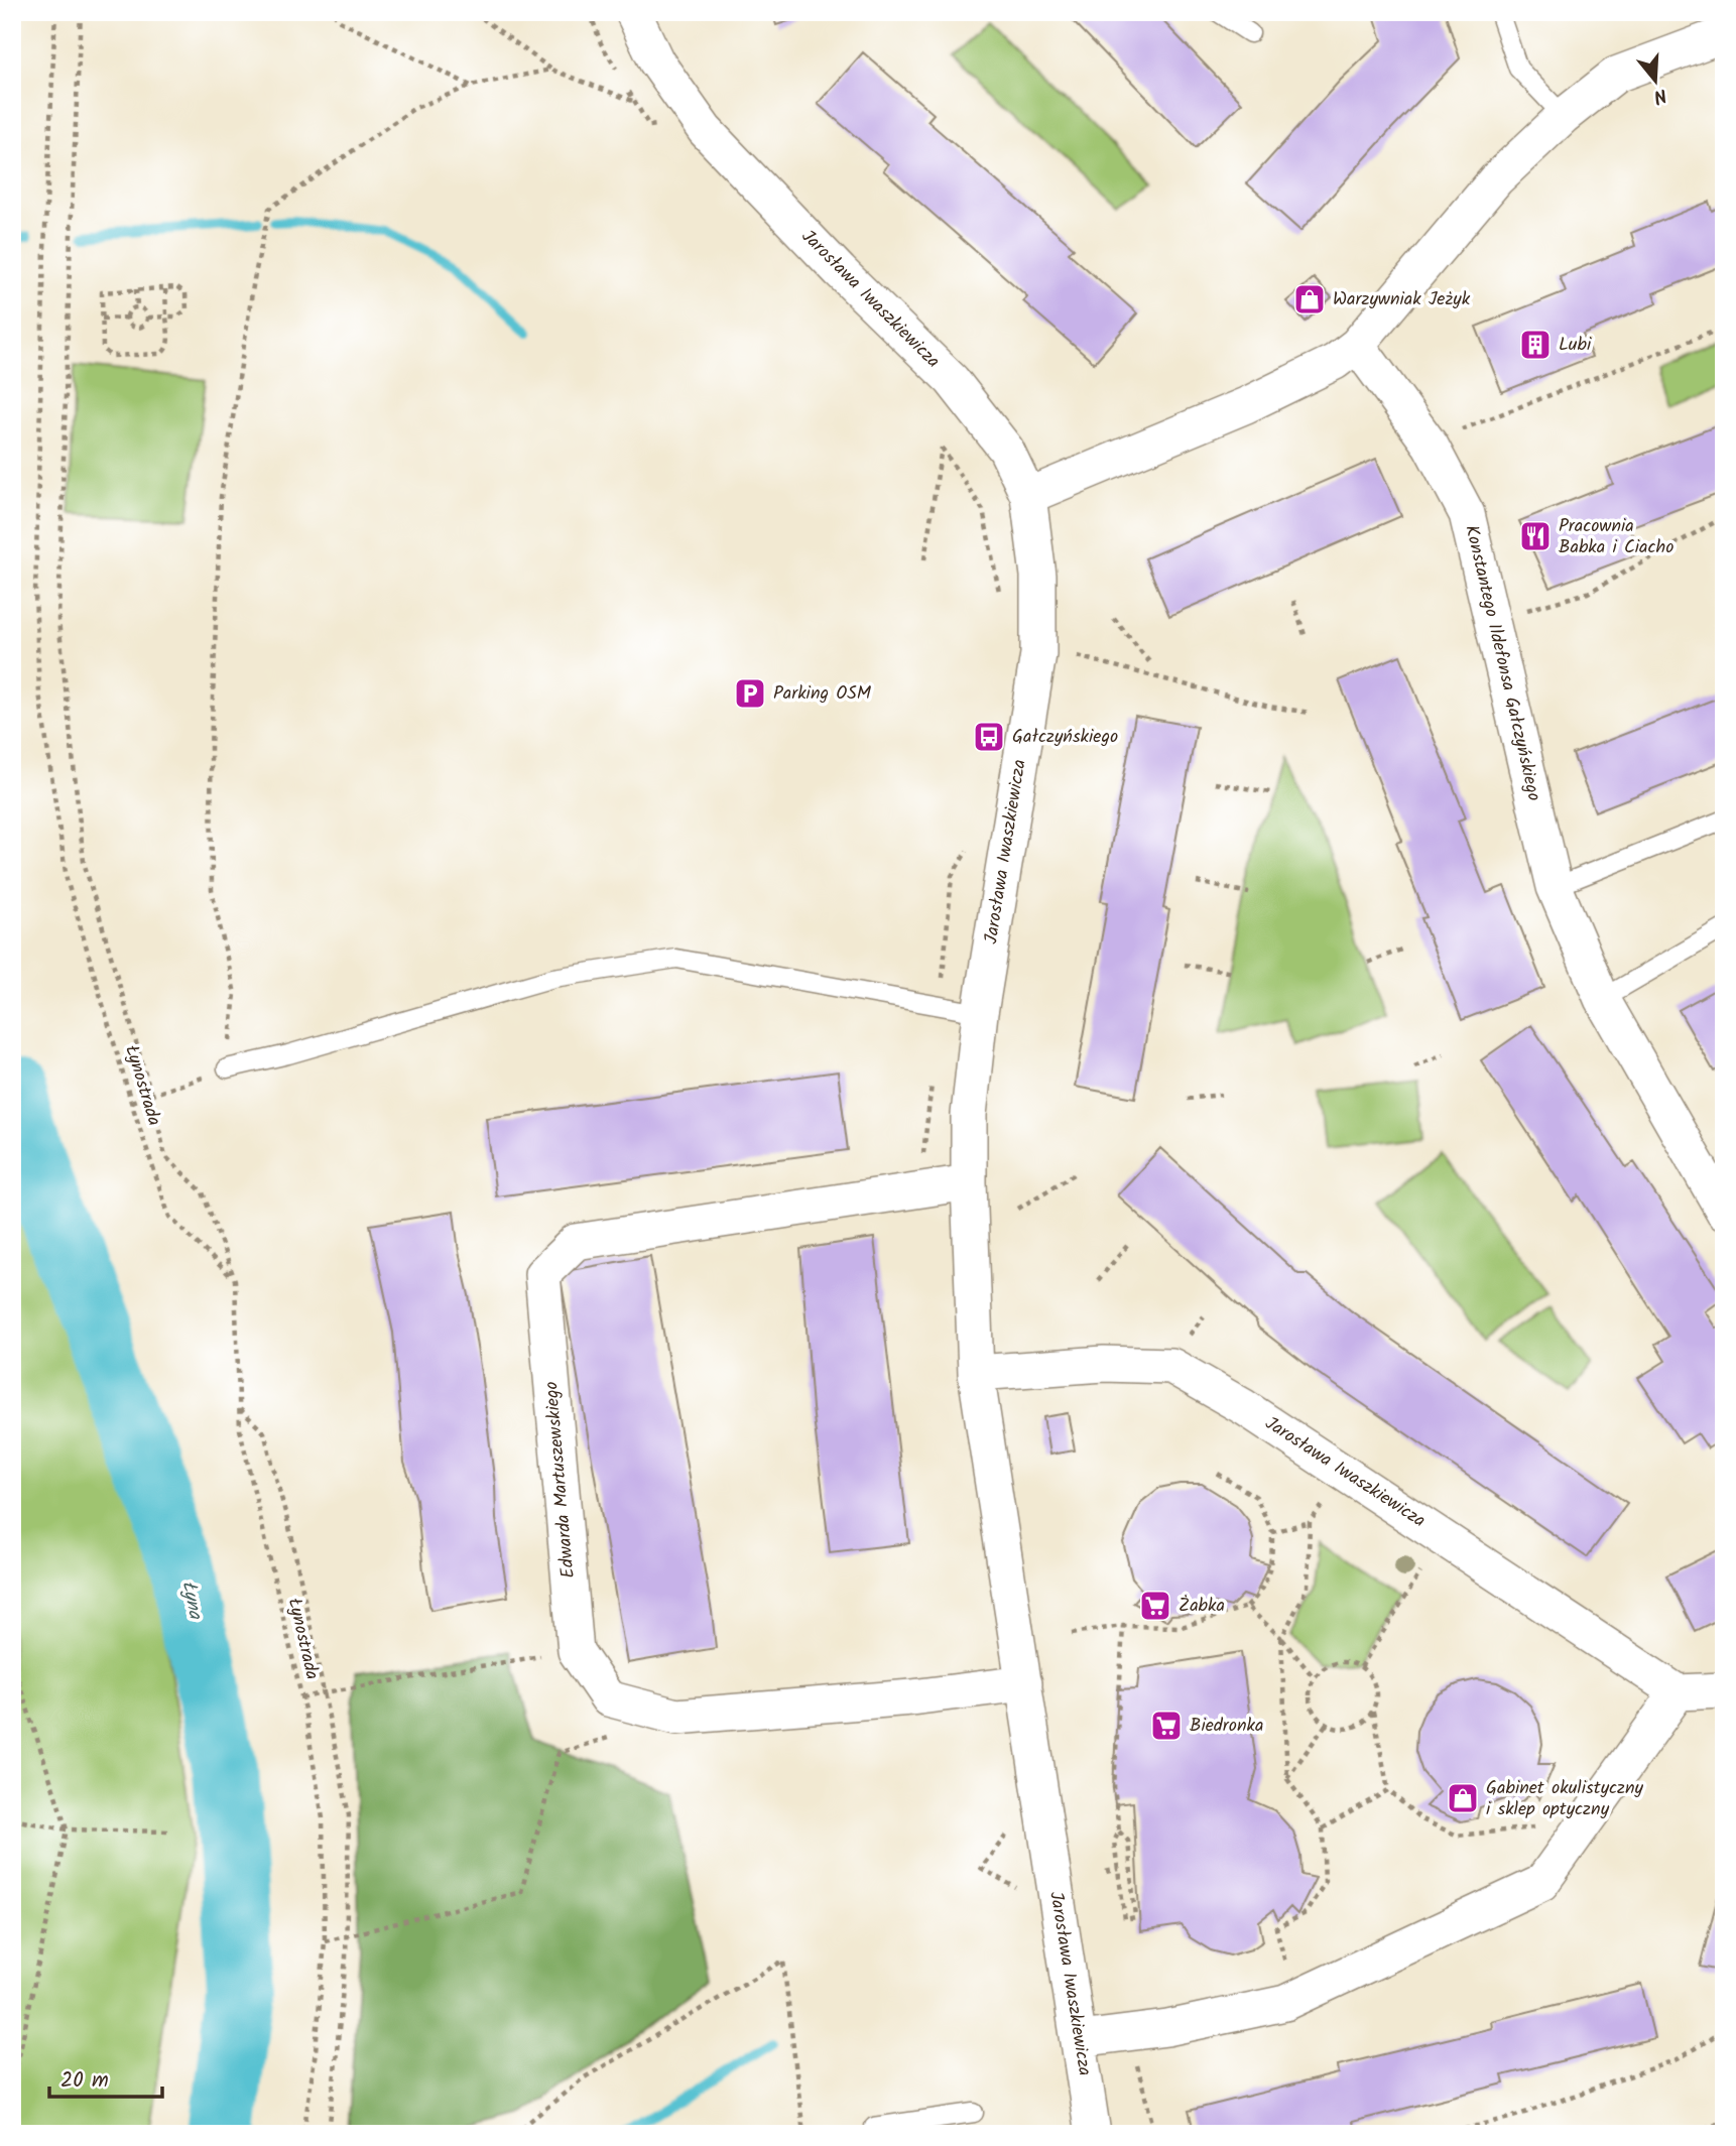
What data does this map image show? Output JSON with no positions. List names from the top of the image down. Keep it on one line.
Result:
{"streets":{"street":["Jarosława Iwaszkiewicza","Konstantego Ildefonsa Gałczyńskiego","Edwarda Martuszewskiego"],"path":["Łynostrada"]},"crossings":[["Jarosława Iwaszkiewicza","Edwarda Martuszewskiego"]],"water":["Łyna"],"places":{"shop":["Warzywniak Jeżyk","Gabinet okulistyczny i sklep optyczny"],"building":["Lubi"],"restaurant":["Pracownia Babka i Ciacho"],"parking":["Parking OSM"],"bus stop":["Gałczyńskiego"],"supermarket":["Żabka","Biedronka"]},"scale_bar":"20 m","north":"bottom"}
